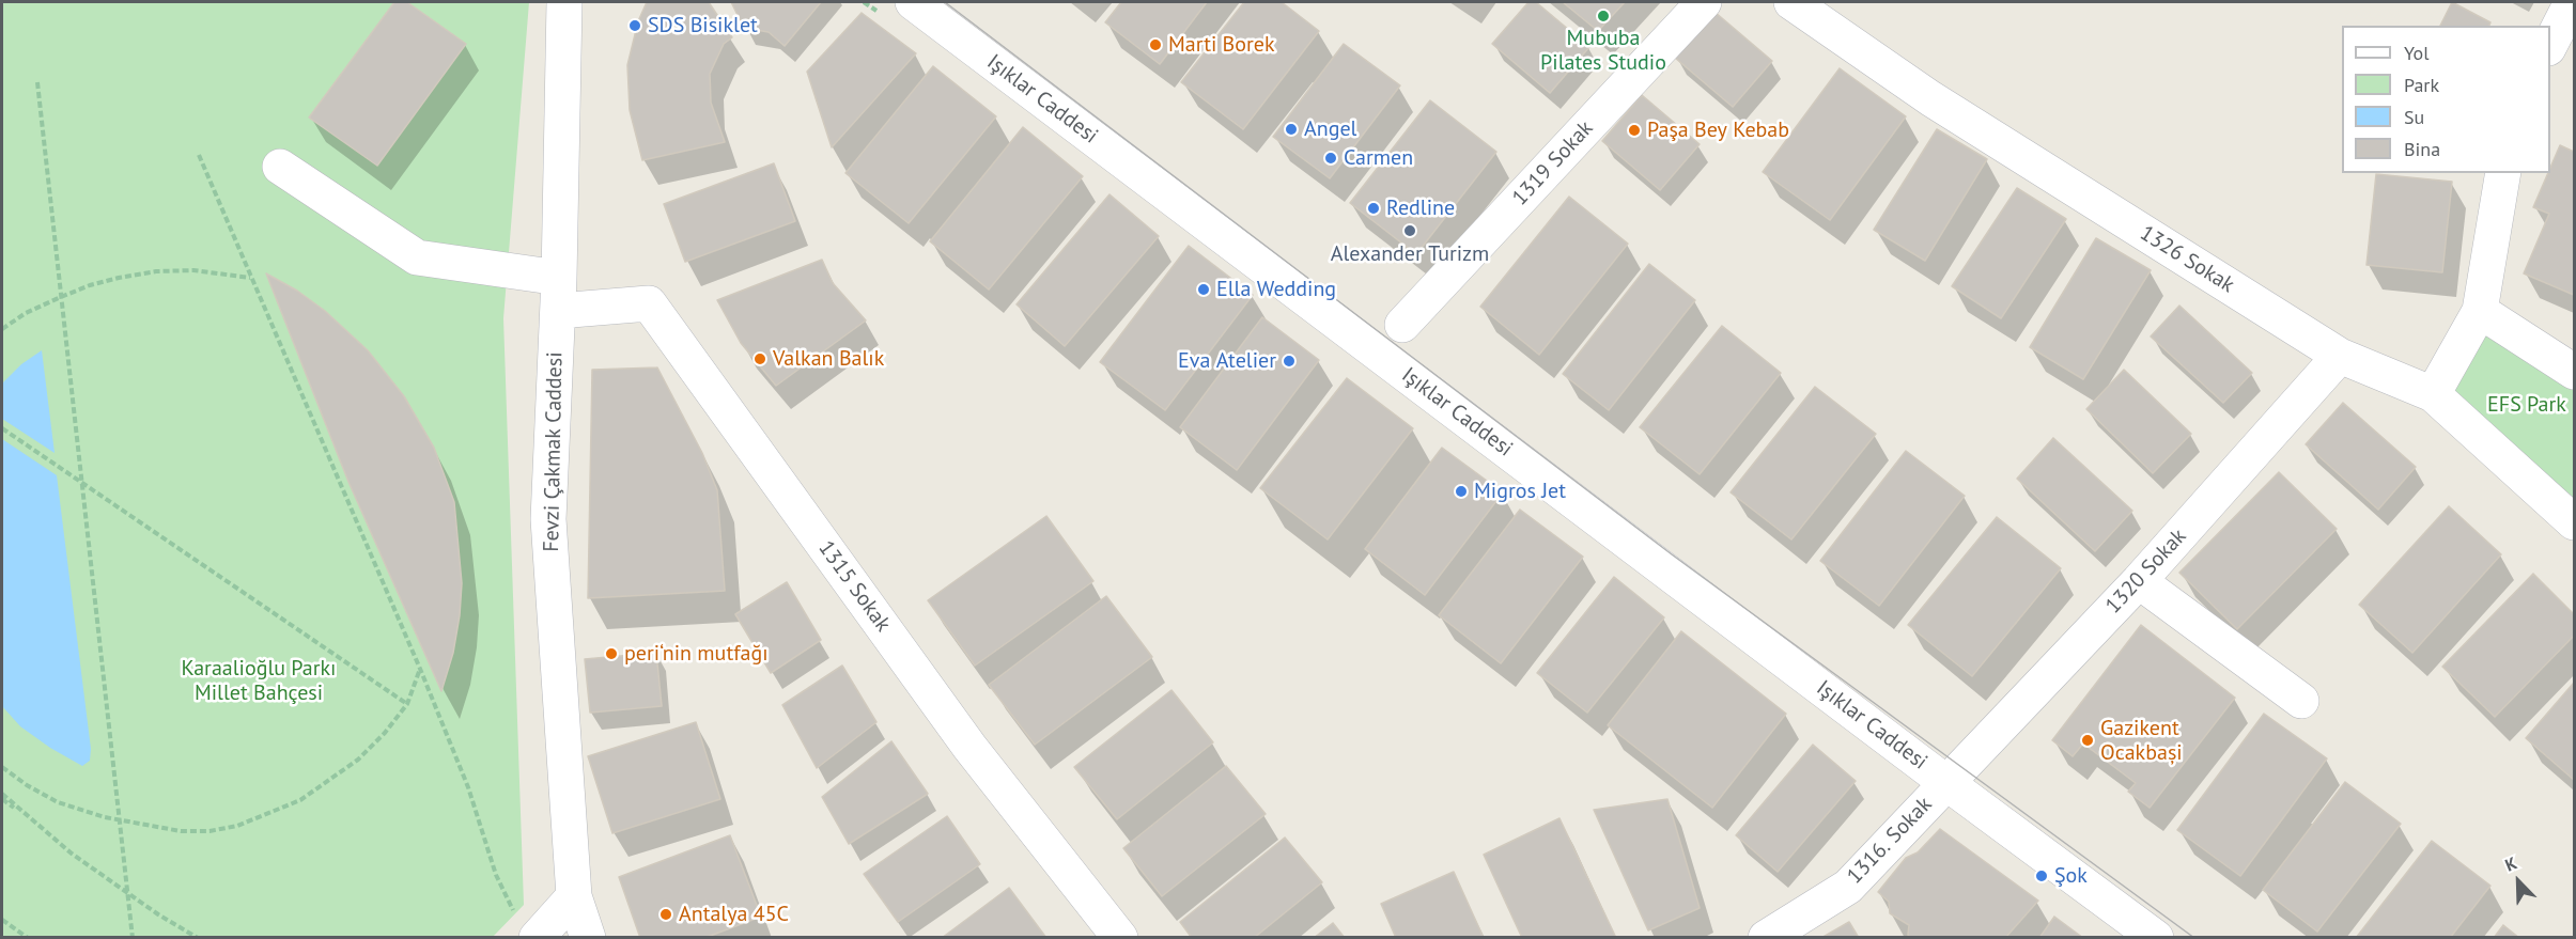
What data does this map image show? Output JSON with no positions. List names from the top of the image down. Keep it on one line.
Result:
{"streets":{"street":["Işıklar Caddesi","1319 Sokak","1326 Sokak","Fevzi Çakmak Caddesi","1320 Sokak","1315 Sokak","1316. Sokak"]},"crossings":[["Işıklar Caddesi","1320 Sokak"],["Işıklar Caddesi","1316. Sokak"],["1326 Sokak","1320 Sokak"],["Fevzi Çakmak Caddesi","1315 Sokak"],["1320 Sokak","1316. Sokak"]],"parks":["EFS Park","Karaalioğlu Parkı Millet Bahçesi"],"places":["Mububa Pilates Studio","SDS Bisiklet","Marti Borek","Angel","Paşa Bey Kebab","Carmen","Redline","Alexander Turizm","Ella Wedding","Valkan Balık","Eva Atelier","Migros Jet","peri‘nin mutfağı","Gazikent Ocakbași","Şok","Antalya 45C"],"legend":["Yol","Park","Su","Bina"],"north":"top left"}
